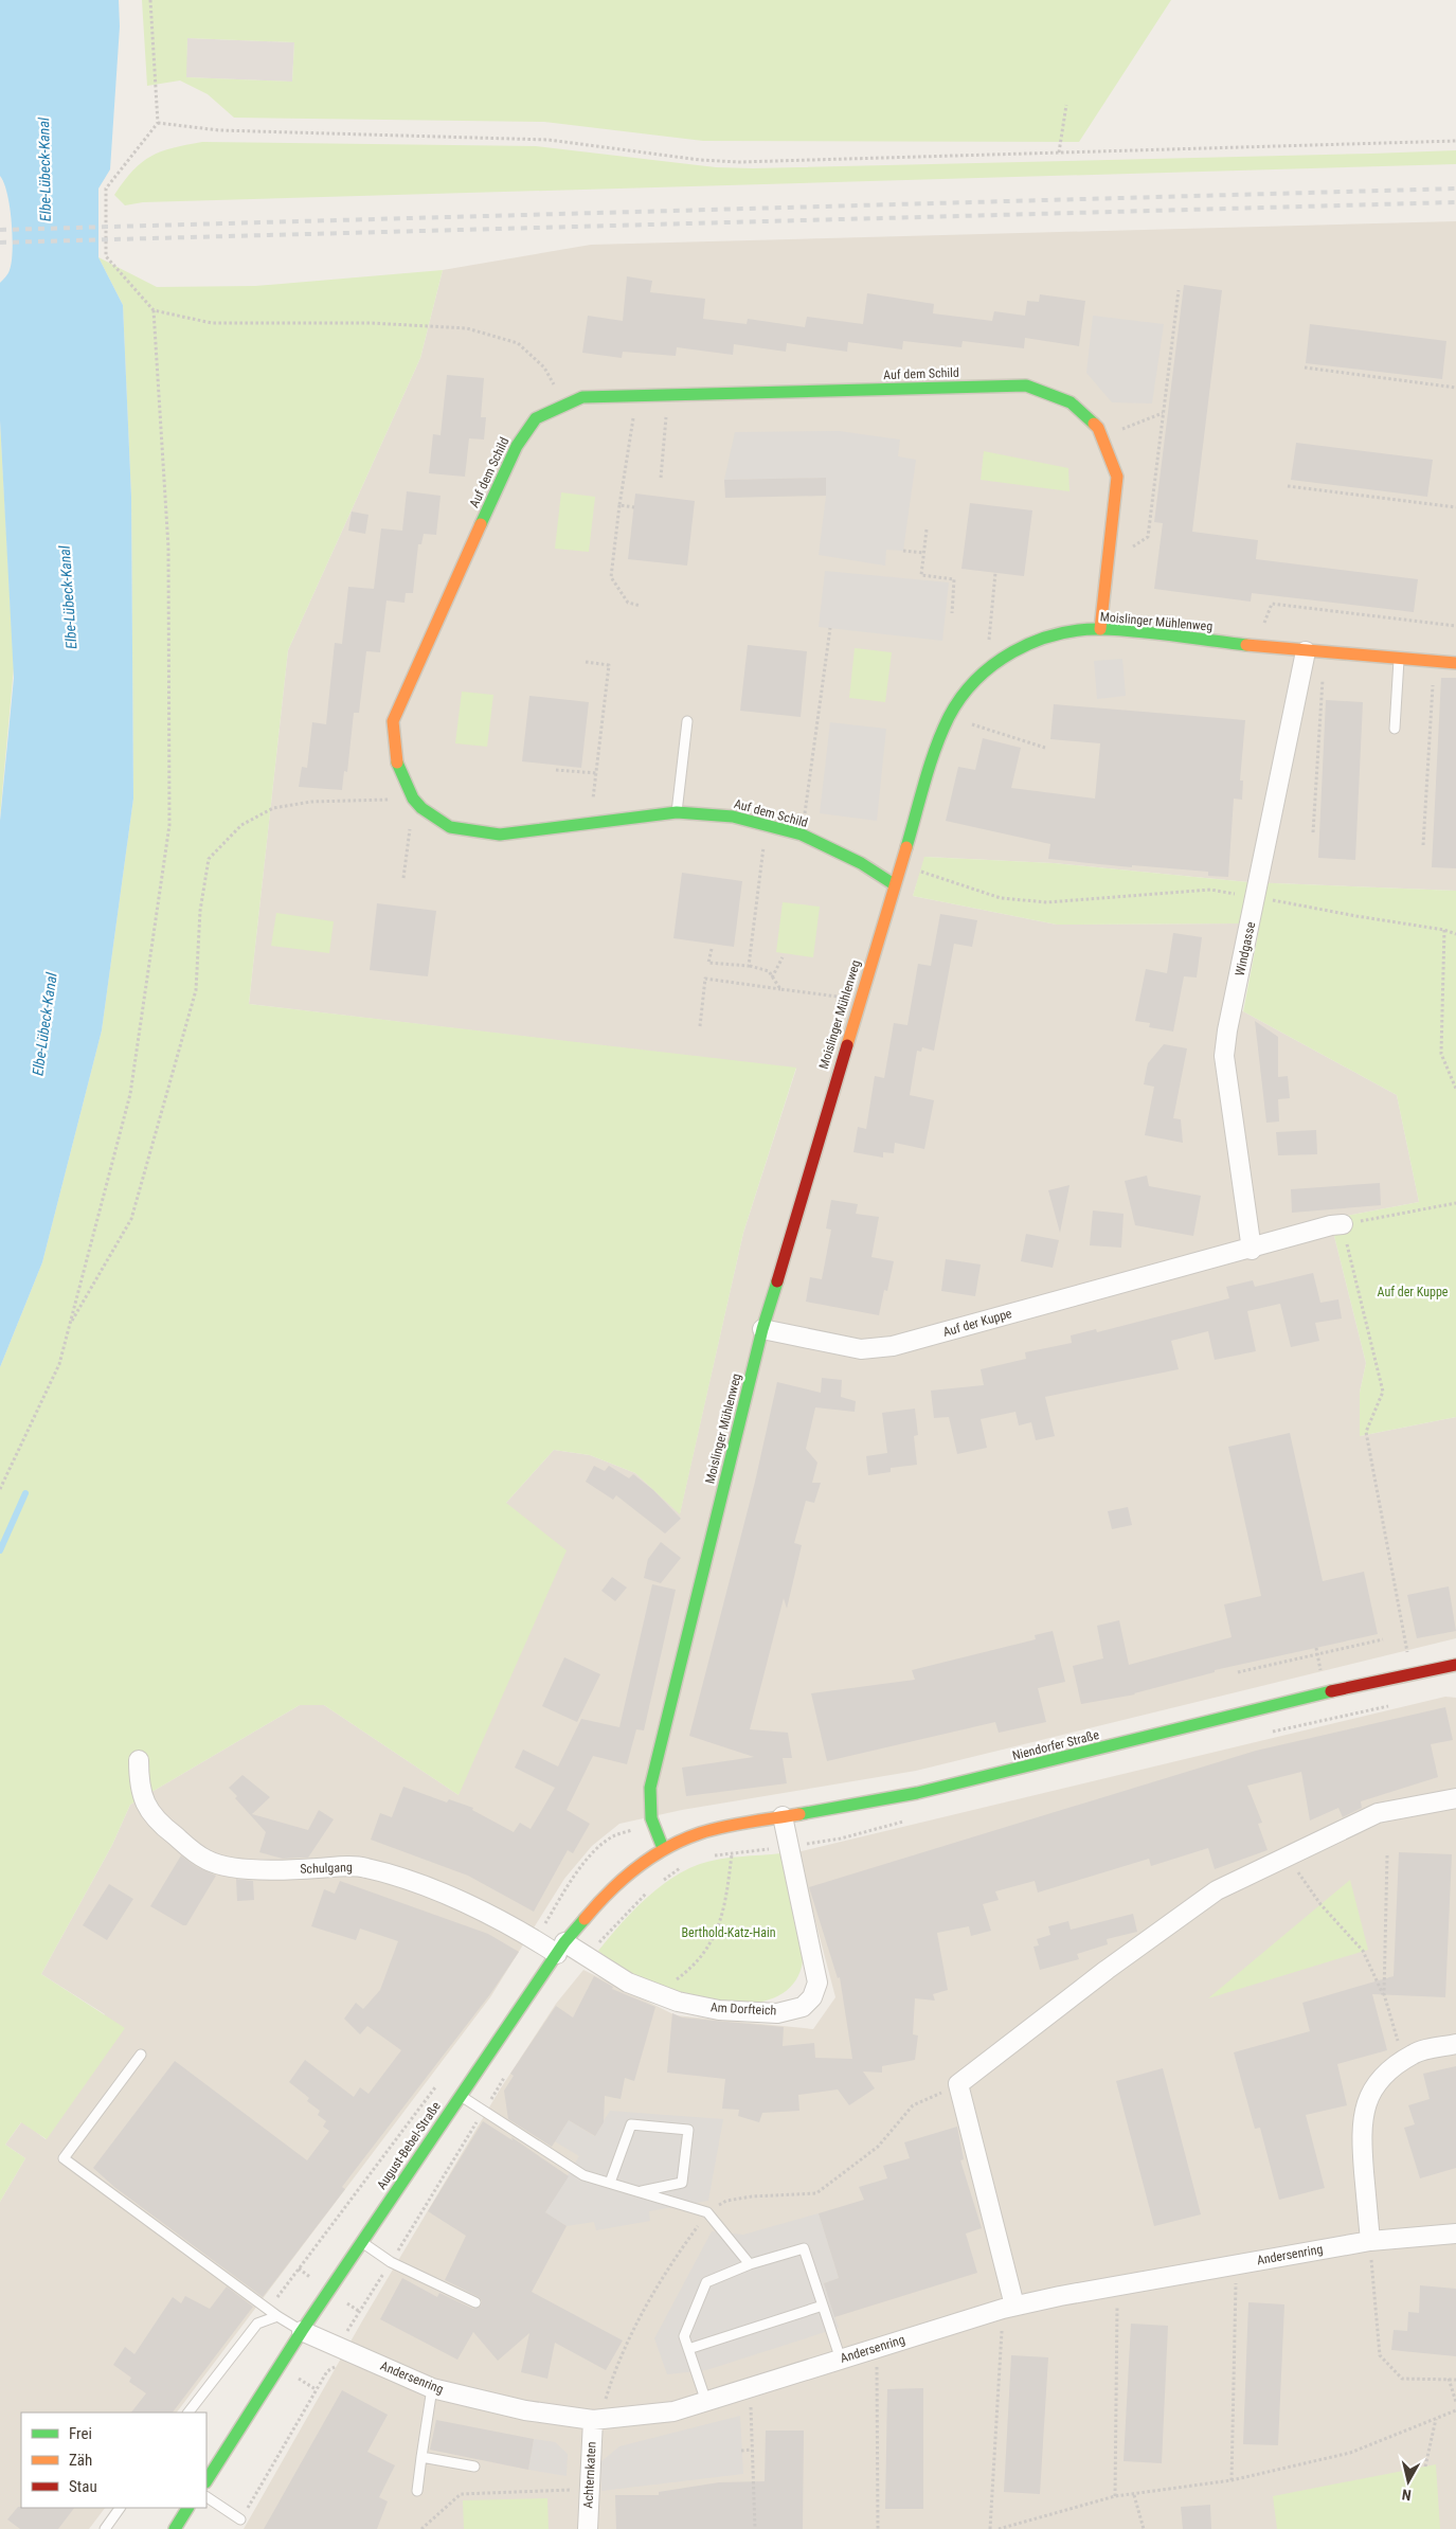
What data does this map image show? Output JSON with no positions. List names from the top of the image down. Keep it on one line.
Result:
{"streets":{"street":["Auf dem Schild","Moislinger Mühlenweg","Windgasse","Auf der Kuppe","Niendorfer Straße","Schulgang","Am Dorfteich","August-Bebel-Straße","Andersenring","Achternkaten"]},"crossings":[["Auf dem Schild","Moislinger Mühlenweg"],["Moislinger Mühlenweg","Windgasse"],["Moislinger Mühlenweg","Auf der Kuppe"],["Moislinger Mühlenweg","Niendorfer Straße"],["Moislinger Mühlenweg","August-Bebel-Straße"],["Windgasse","Auf der Kuppe"],["Niendorfer Straße","Am Dorfteich"],["Niendorfer Straße","August-Bebel-Straße"],["Schulgang","Am Dorfteich"],["Schulgang","August-Bebel-Straße"],["Am Dorfteich","August-Bebel-Straße"],["August-Bebel-Straße","Andersenring"],["Andersenring","Achternkaten"]],"water":["Elbe-Lübeck-Kanal"],"parks":["Auf der Kuppe","Berthold-Katz-Hain"],"legend":["Frei","Zäh","Stau"],"north":"bottom"}
